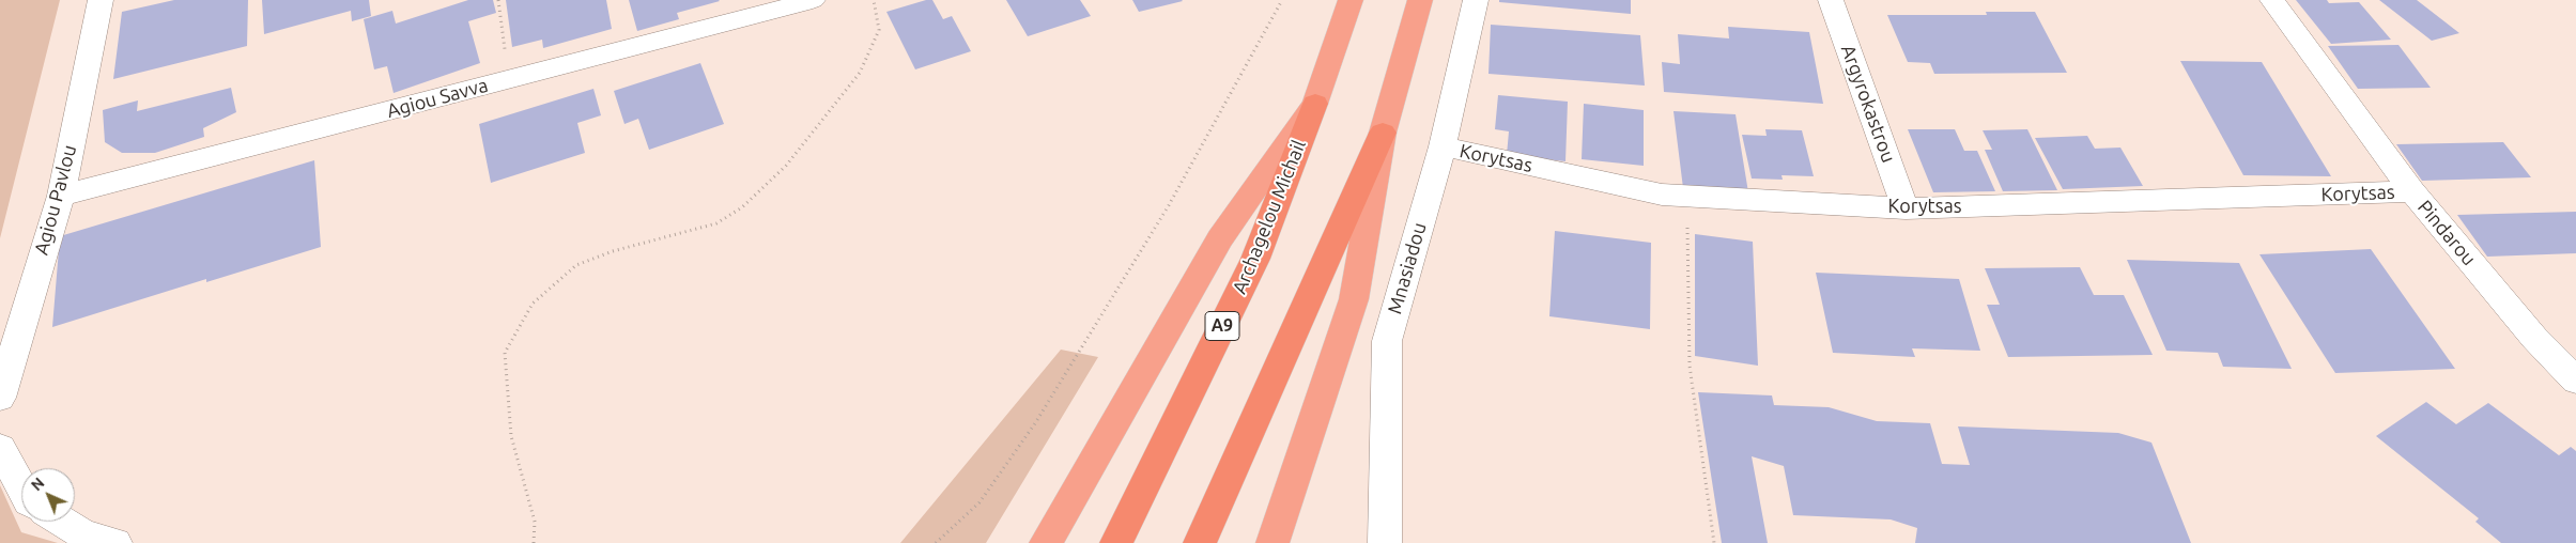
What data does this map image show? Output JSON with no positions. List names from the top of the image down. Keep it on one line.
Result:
{"streets":{"highway":["Archagelou Michail","A9"],"street":["Agiou Savva","Argyrokastrou","Korytsas","Agiou Pavlou","Pindarou","Mnasiadou"]},"crossings":[["Agiou Savva","Agiou Pavlou"],["Argyrokastrou","Korytsas"],["Korytsas","Pindarou"],["Korytsas","Mnasiadou"]],"north":"top left"}
